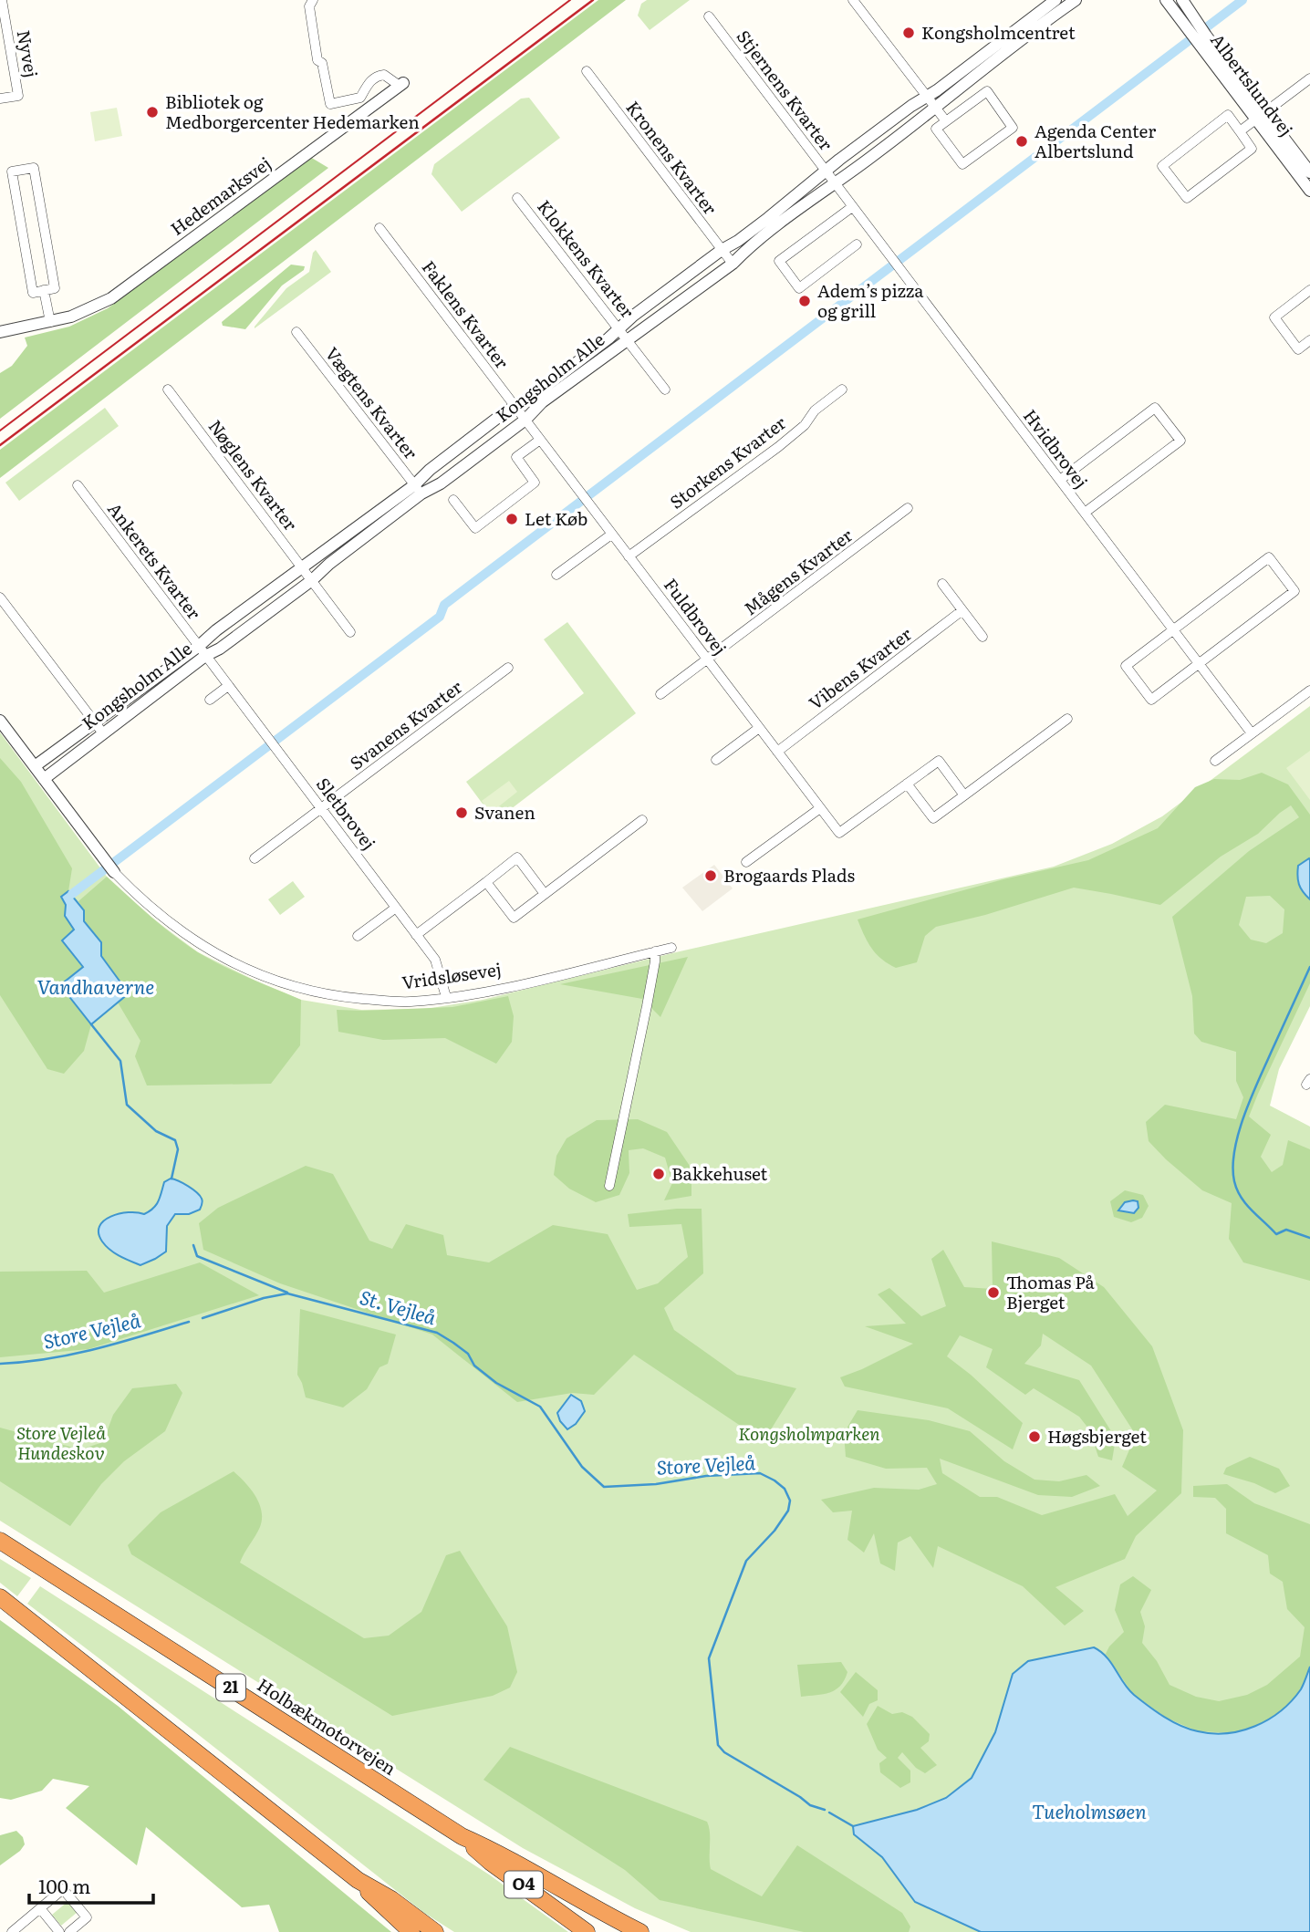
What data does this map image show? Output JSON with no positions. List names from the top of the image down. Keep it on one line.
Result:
{"streets":{"highway":["21","Holbækmotorvejen","O4"],"street":["Nyvej","Albertslundvej","Stjernens Kvarter","Kronens Kvarter","Hedemarksvej","Klokkens Kvarter","Faklens Kvarter","Kongsholm Alle","Vægtens Kvarter","Hvidbrovej","Storkens Kvarter","Nøglens Kvarter","Ankerets Kvarter","Mågens Kvarter","Fuldbrovej","Vibens Kvarter","Svanens Kvarter","Sletbrovej","Vridsløsevej"]},"crossings":[["Stjernens Kvarter","Kongsholm Alle"],["Stjernens Kvarter","Hvidbrovej"],["Kronens Kvarter","Kongsholm Alle"],["Klokkens Kvarter","Kongsholm Alle"],["Faklens Kvarter","Kongsholm Alle"],["Faklens Kvarter","Fuldbrovej"],["Kongsholm Alle","Vægtens Kvarter"],["Kongsholm Alle","Hvidbrovej"],["Kongsholm Alle","Nøglens Kvarter"],["Kongsholm Alle","Ankerets Kvarter"],["Kongsholm Alle","Fuldbrovej"],["Kongsholm Alle","Sletbrovej"],["Kongsholm Alle","Vridsløsevej"],["Storkens Kvarter","Fuldbrovej"],["Ankerets Kvarter","Sletbrovej"],["Mågens Kvarter","Fuldbrovej"],["Fuldbrovej","Vibens Kvarter"],["Svanens Kvarter","Sletbrovej"],["Sletbrovej","Vridsløsevej"],["Holbækmotorvejen","O4"]],"water":["Vandhaverne","St. Vejleå","Store Vejleå","Tueholmsøen"],"parks":["Store Vejleå Hundeskov","Kongsholmparken"],"places":["Kongsholmcentret","Bibliotek og Medborgercenter Hedemarken","Agenda Center Albertslund","Adem’s pizza og grill","Let Køb","Svanen","Brogaards Plads","Bakkehuset","Thomas På Bjerget","Høgsbjerget"],"scale_bar":"100 m"}
